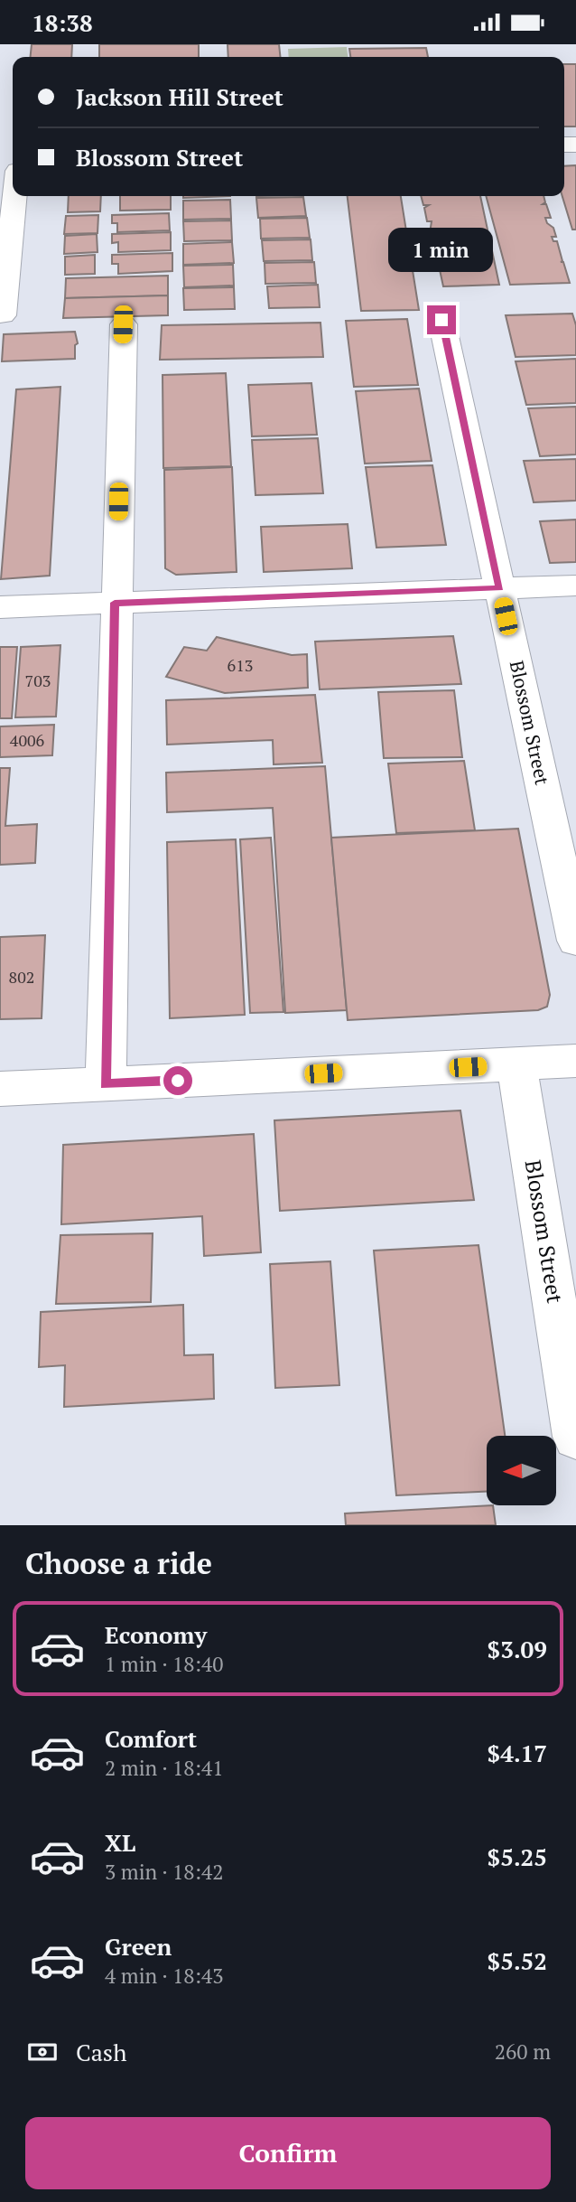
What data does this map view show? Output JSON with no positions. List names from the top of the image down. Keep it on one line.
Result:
{"streets":{"street":["Blossom Street"]},"house_numbers":["613","703","4006","802"],"north":"left","page":{"status":"18:38","banner":["Jackson Hill Street","Blossom Street"],"bubble":"1 min","heading":"Choose a ride","list":[{"name":"Economy","note":"1 min · 18:40","value":"$3.09"},{"name":"Comfort","note":"2 min · 18:41","value":"$4.17"},{"name":"XL","note":"3 min · 18:42","value":"$5.25"},{"name":"Green","note":"4 min · 18:43","value":"$5.52"}],"pay":["Cash","260 m"],"buttons":"Confirm"}}
